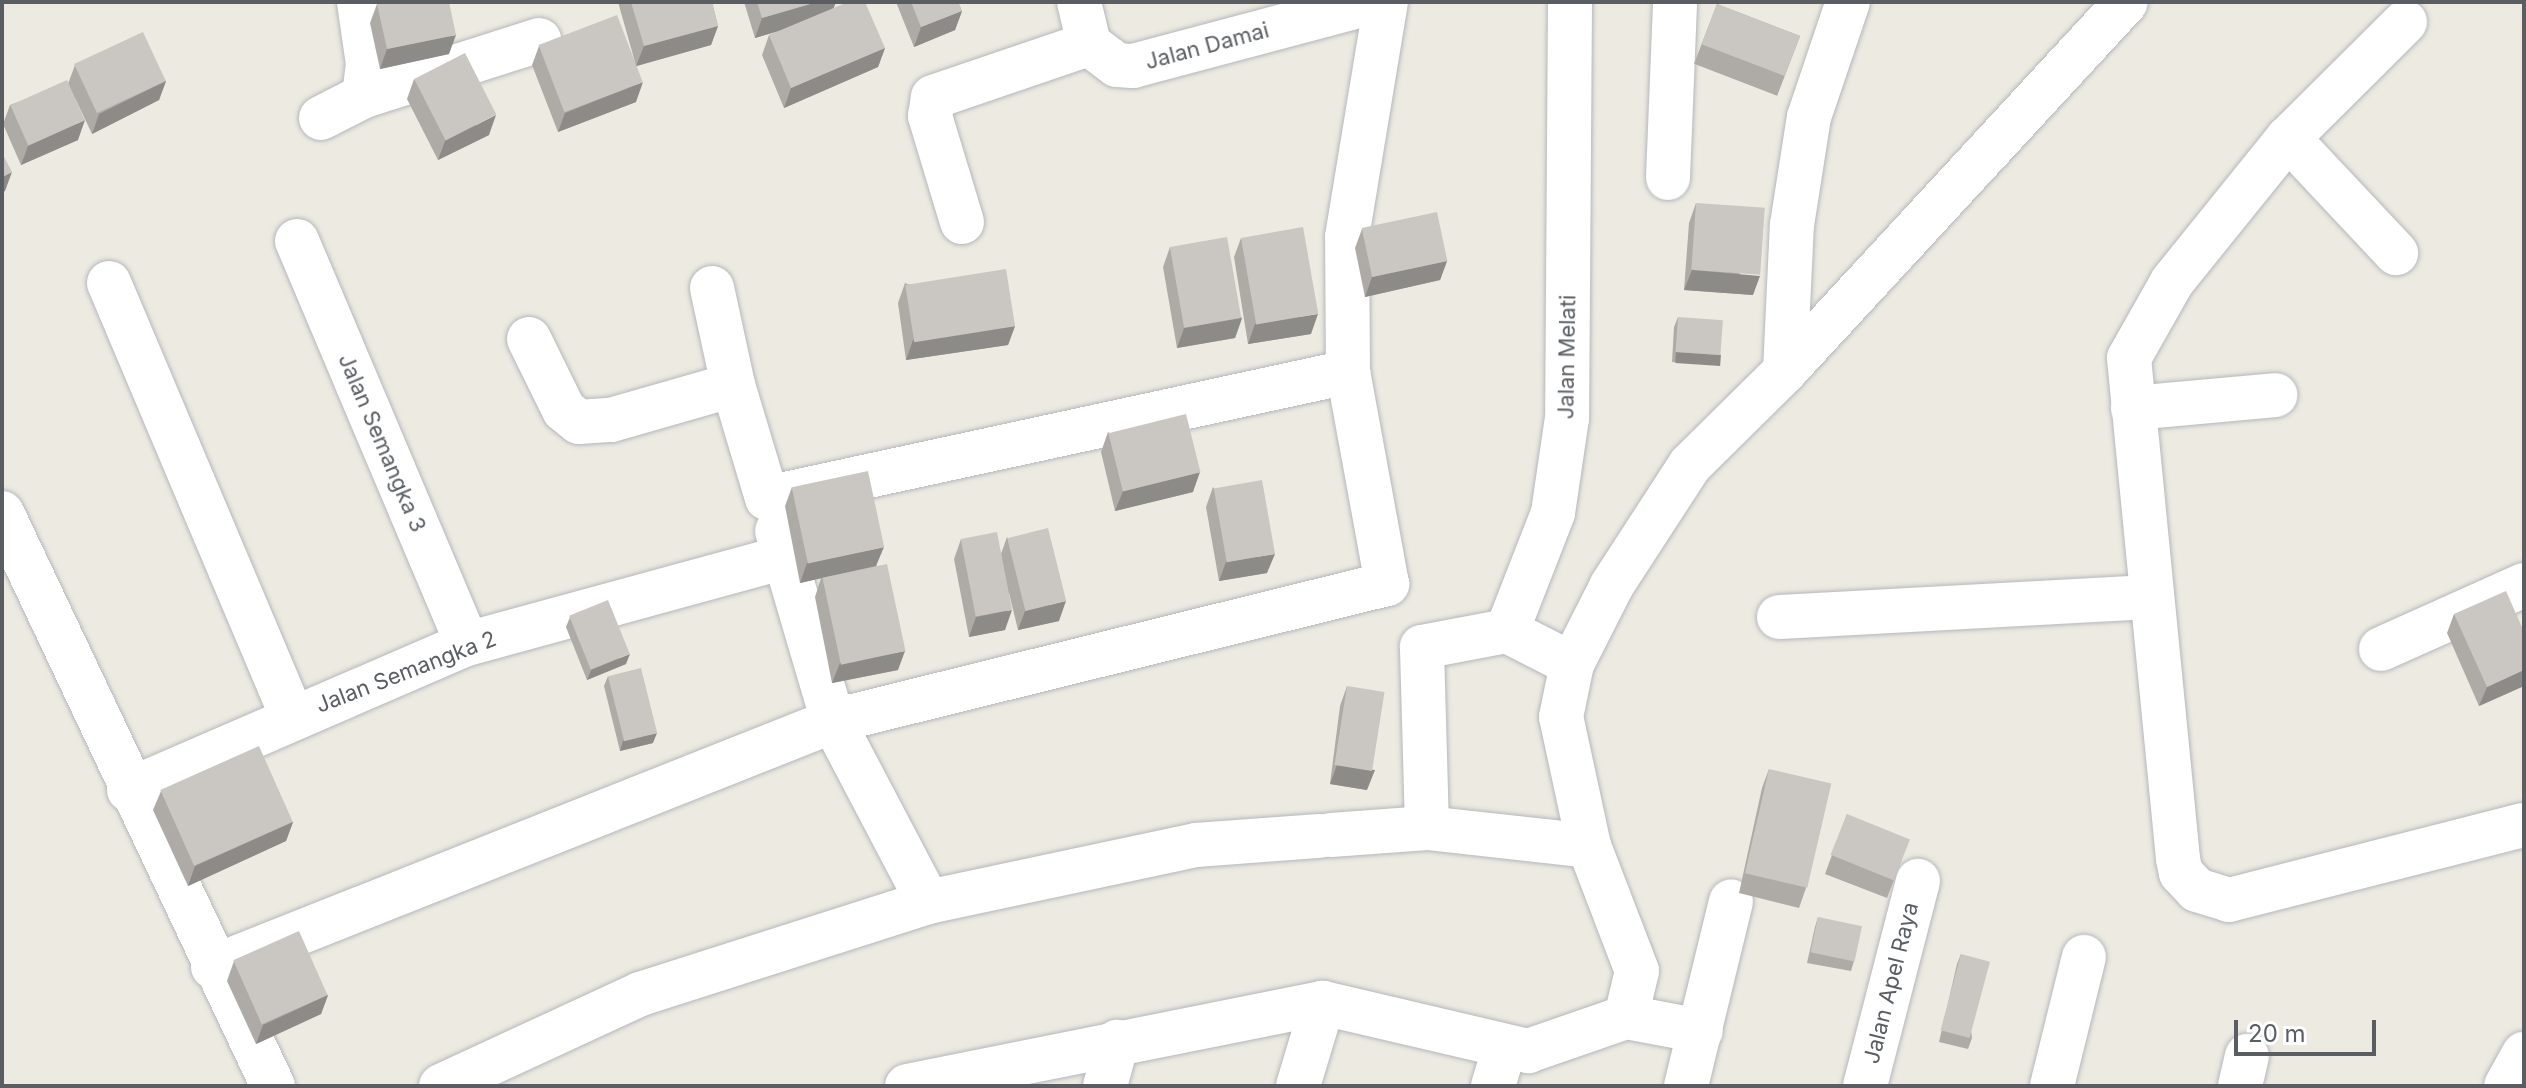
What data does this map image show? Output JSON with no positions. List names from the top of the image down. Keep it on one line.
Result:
{"streets":{"street":["Jalan Damai","Jalan Melati","Jalan Semangka 3","Jalan Semangka 2","Jalan Apel Raya"]},"crossings":[["Jalan Semangka 3","Jalan Semangka 2"]],"scale_bar":"20 m"}
